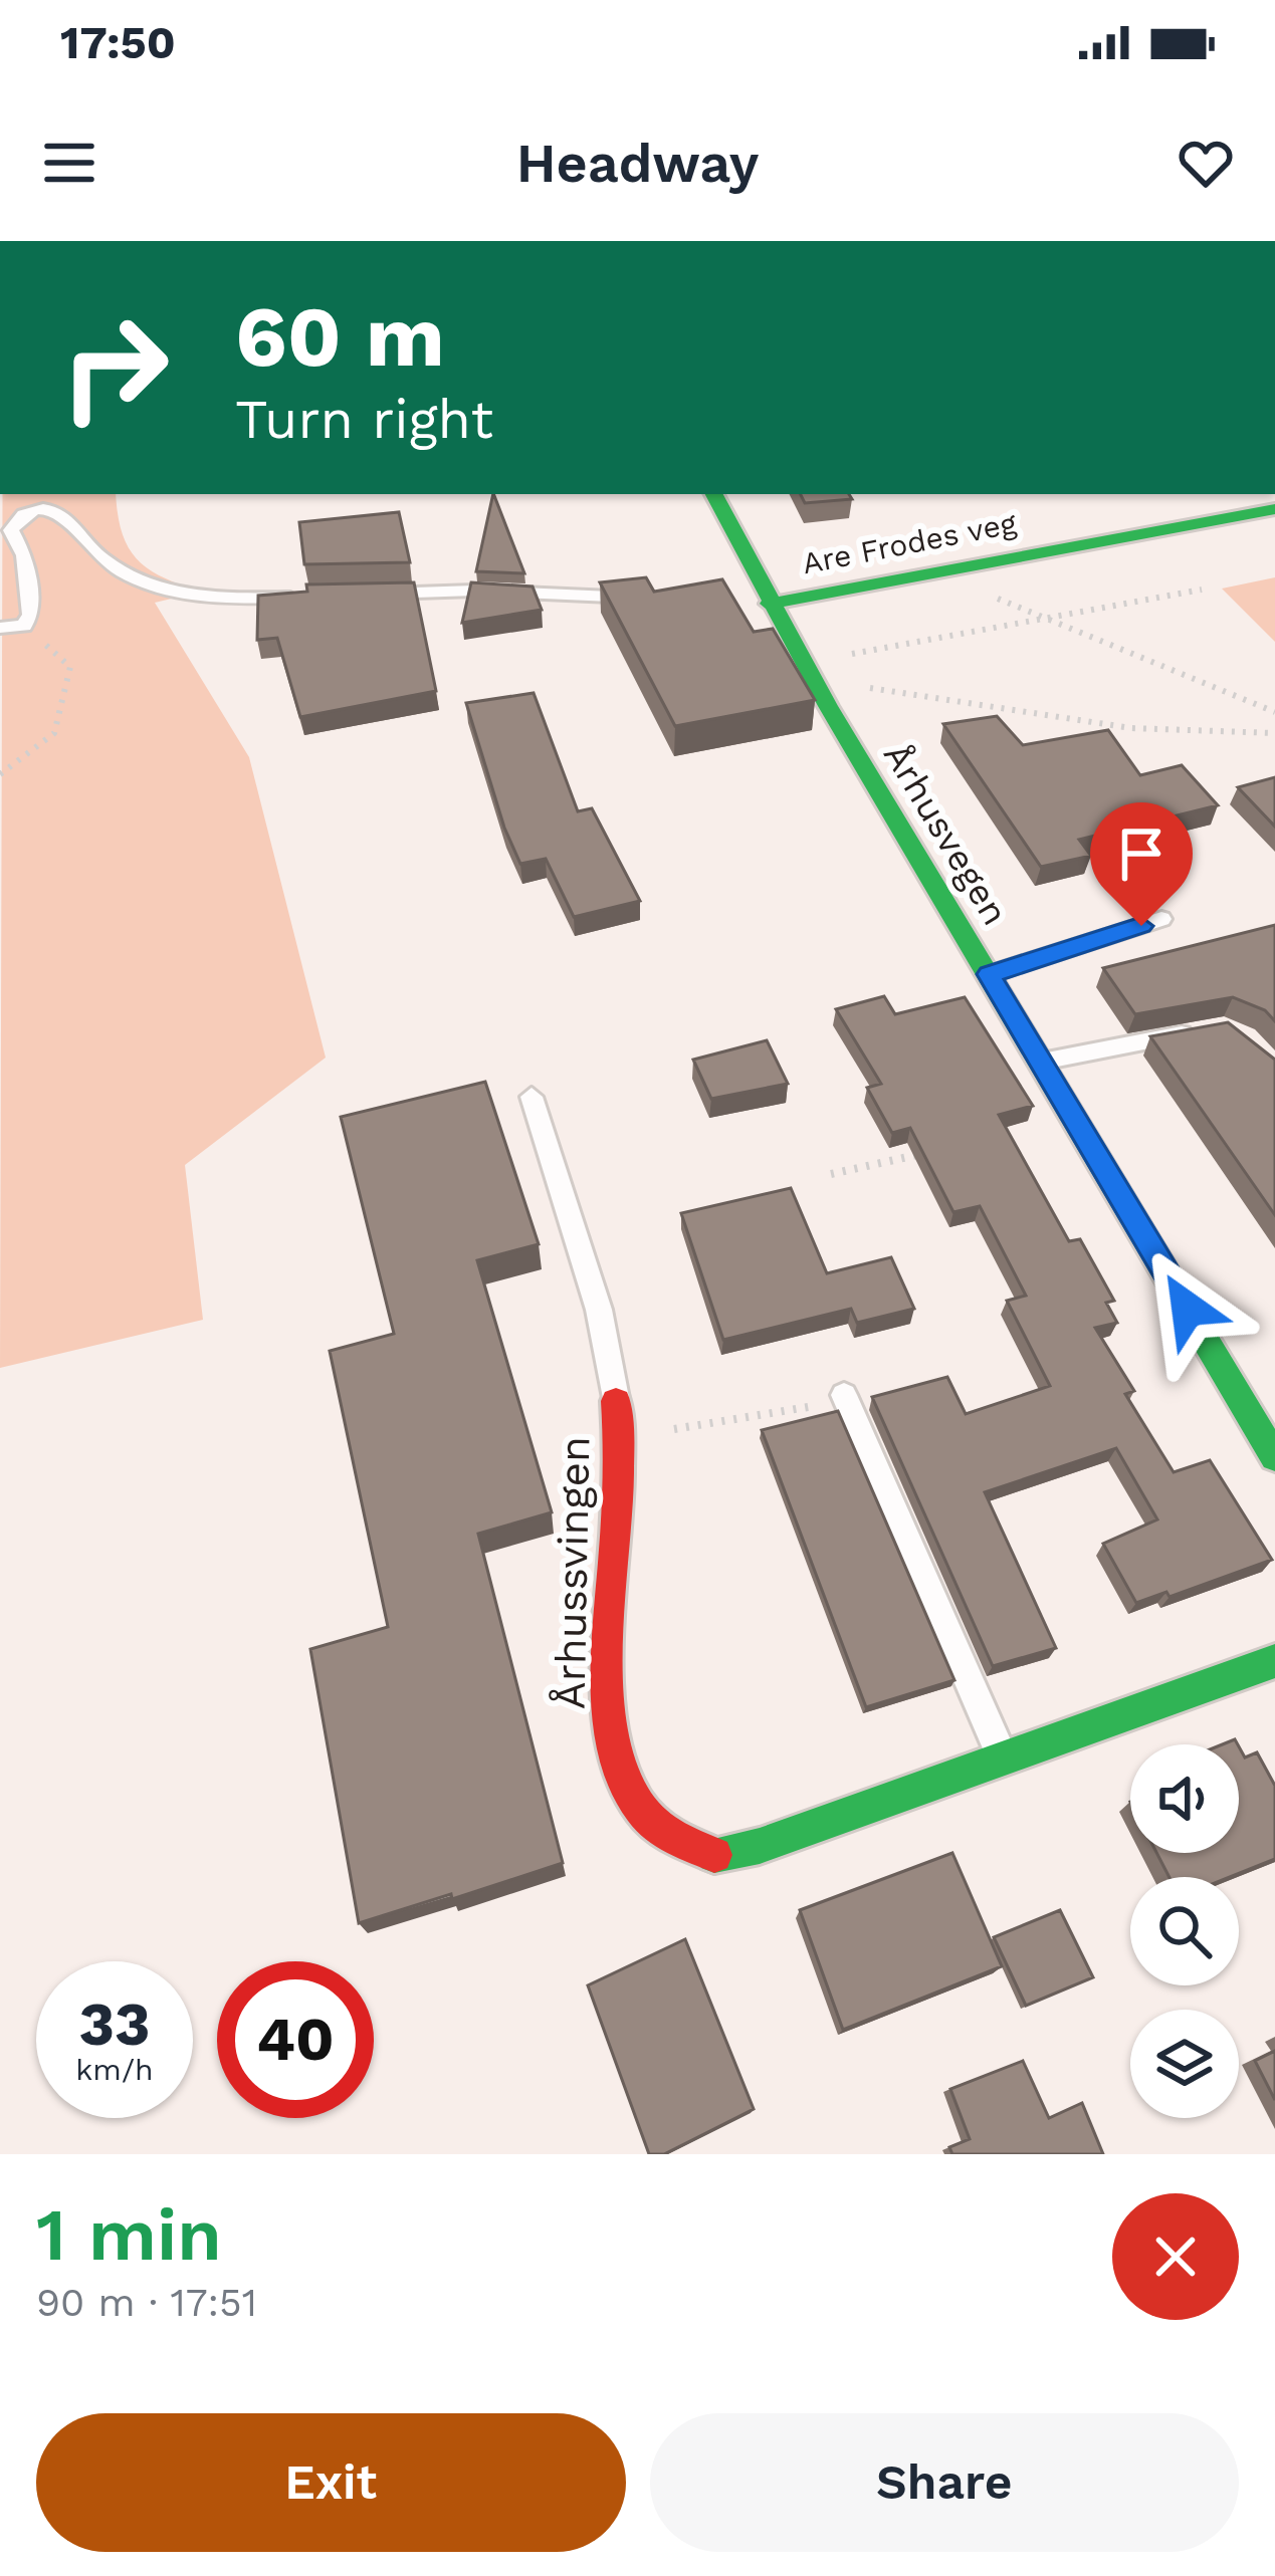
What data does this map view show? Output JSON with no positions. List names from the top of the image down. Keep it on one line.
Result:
{"streets":{"street":["Are Frodes veg","Århusvegen","Århussvingen"]},"crossings":[["Are Frodes veg","Århusvegen"]],"page":{"status":"17:50","header":"Headway","turn":["60 m","Turn right"],"speed":"33 km/h","limit":"40","heading":["1 min","90 m · 17:51"],"buttons":["Exit","Share"]}}
